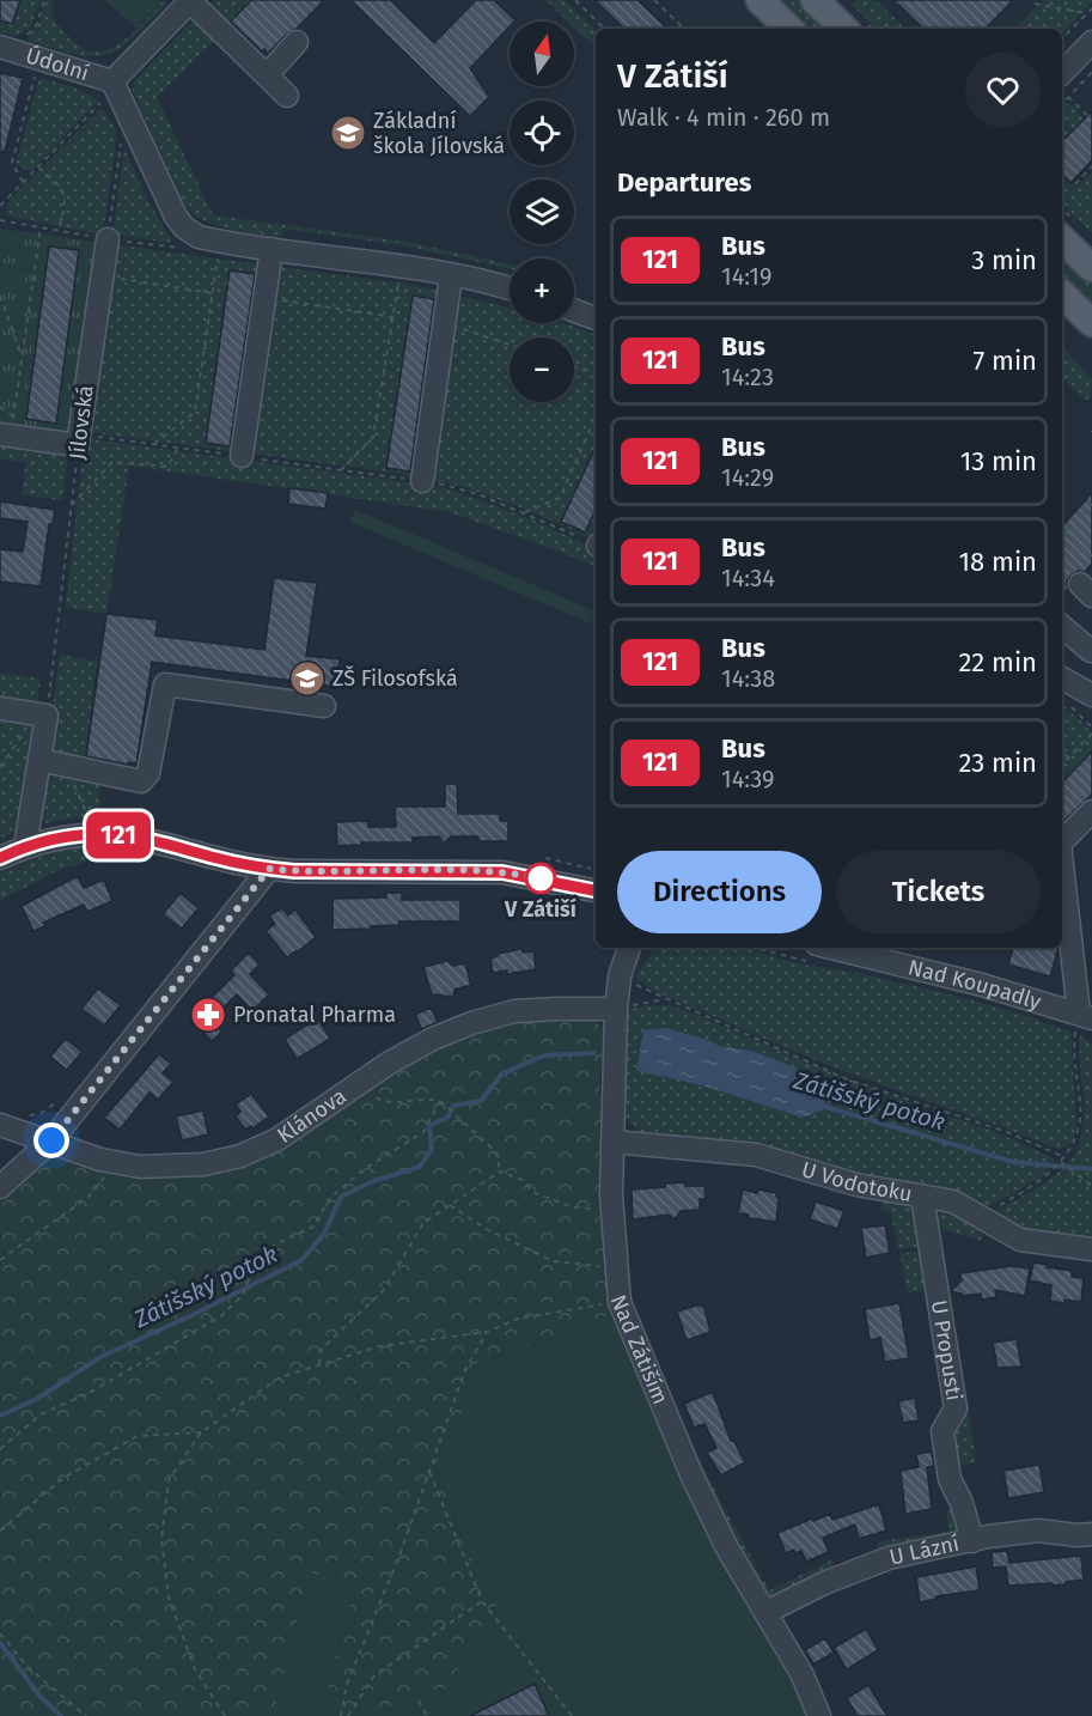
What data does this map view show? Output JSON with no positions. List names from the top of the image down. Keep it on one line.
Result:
{"streets":{"street":["Údolní","Jílovská","Nad Koupadly","Klánova","U Vodotoku","Nad Zátiším","U Propusti","U Lázní"]},"crossings":[["Klánova","Nad Zátiším"],["U Vodotoku","Nad Zátiším"],["U Vodotoku","U Propusti"],["Nad Zátiším","U Lázní"],["U Propusti","U Lázní"]],"water":["Zátišský potok"],"places":{"school or university":["Základní škola Jílovská","ZŠ Filosofská"],"other":["V Zátiší"],"pharmacy":["Pronatal Pharma"]},"lines":["bus line 121"],"north":"top","page":{"on_map":"121","map_buttons":["+","−"],"heading":[["V Zátiší","Walk · 4 min · 260 m"],"Departures"],"list":[{"mark":"121","name":"Bus","note":"14:19","value":"3 min"},{"mark":"121","name":"Bus","note":"14:23","value":"7 min"},{"mark":"121","name":"Bus","note":"14:29","value":"13 min"},{"mark":"121","name":"Bus","note":"14:34","value":"18 min"},{"mark":"121","name":"Bus","note":"14:38","value":"22 min"},{"mark":"121","name":"Bus","note":"14:39","value":"23 min"}],"buttons":["Directions","Tickets"]}}
